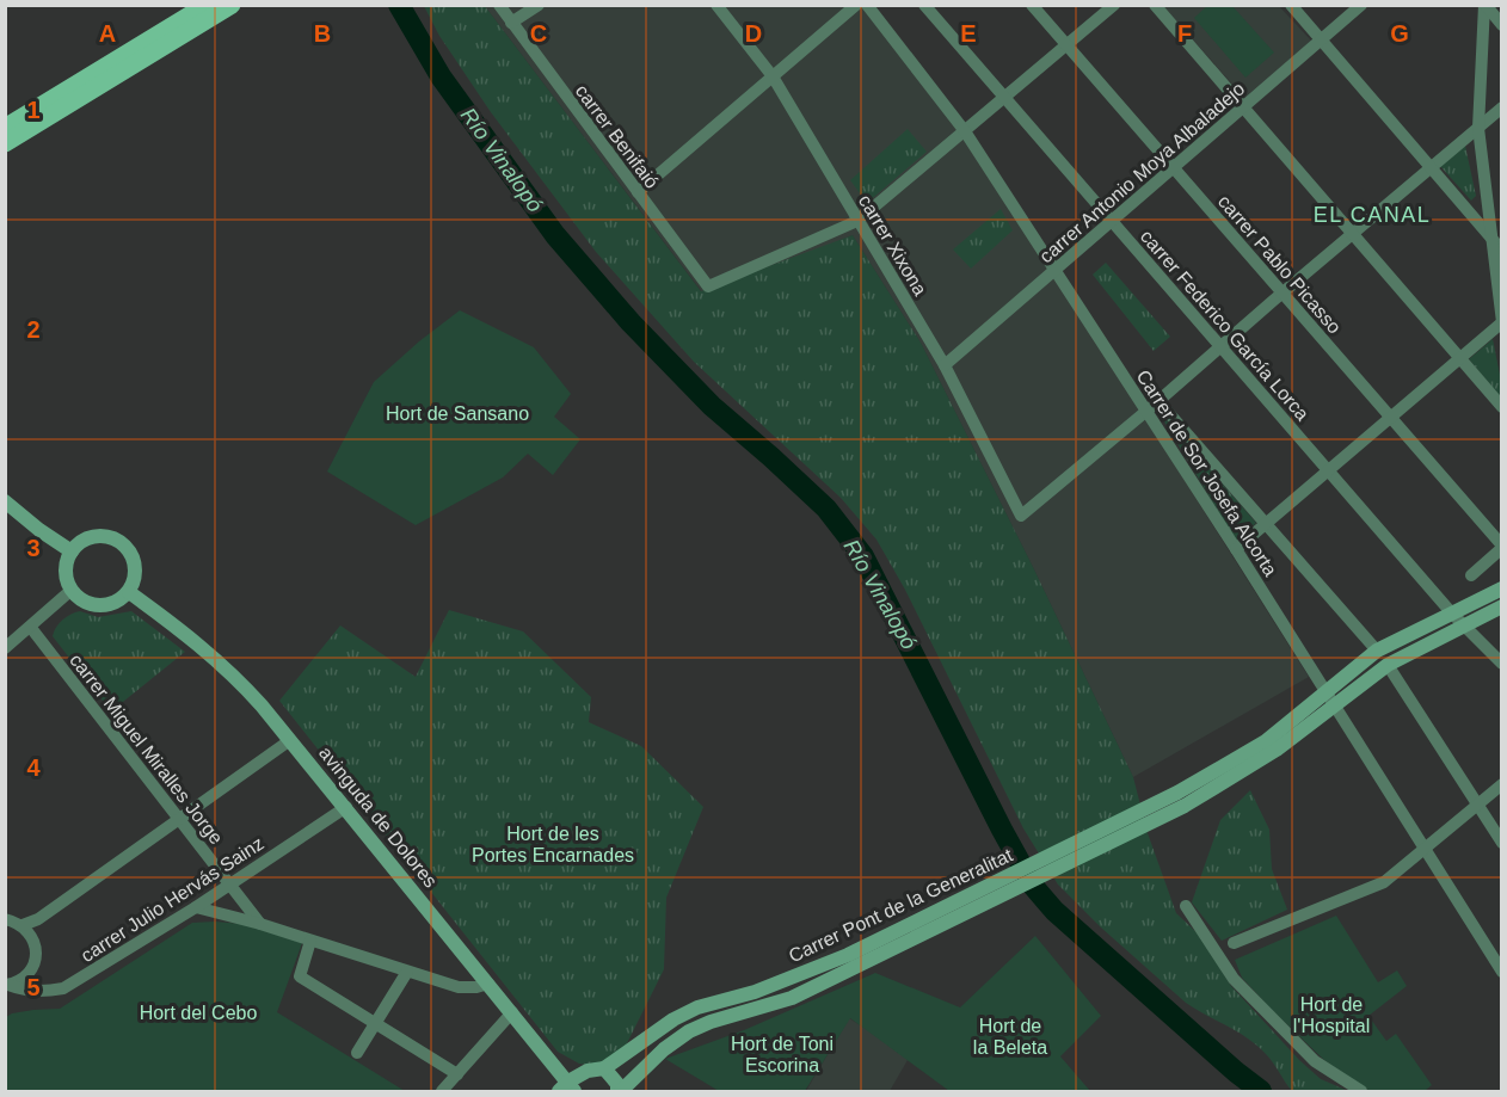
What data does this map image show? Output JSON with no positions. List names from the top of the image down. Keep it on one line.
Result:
{"streets":{"main road":["avinguda de Dolores","Carrer Pont de la Generalitat"],"street":["carrer Benifaió","carrer Antonio Moya Albaladejo","carrer Xixona","carrer Pablo Picasso","carrer Federico García Lorca","Carrer de Sor Josefa Alcorta","carrer Miguel Miralles Jorge","carrer Julio Hervás Sainz"]},"crossings":[["carrer Benifaió","carrer Xixona"],["carrer Antonio Moya Albaladejo","carrer Xixona"],["carrer Antonio Moya Albaladejo","carrer Pablo Picasso"],["carrer Antonio Moya Albaladejo","carrer Federico García Lorca"],["carrer Antonio Moya Albaladejo","Carrer de Sor Josefa Alcorta"],["carrer Xixona","Carrer de Sor Josefa Alcorta"],["carrer Miguel Miralles Jorge","carrer Julio Hervás Sainz"],["avinguda de Dolores","carrer Julio Hervás Sainz"],["avinguda de Dolores","Carrer Pont de la Generalitat"]],"districts":["EL CANAL"],"water":["Río Vinalopó"],"parks":["Hort de Sansano","Hort de les Portes Encarnades","Hort de l'Hospital","Hort del Cebo","Hort de la Beleta","Hort de Toni Escorina"],"grid":{"columns":["A","B","C","D","E","F","G"],"rows":["1","2","3","4","5"]}}
